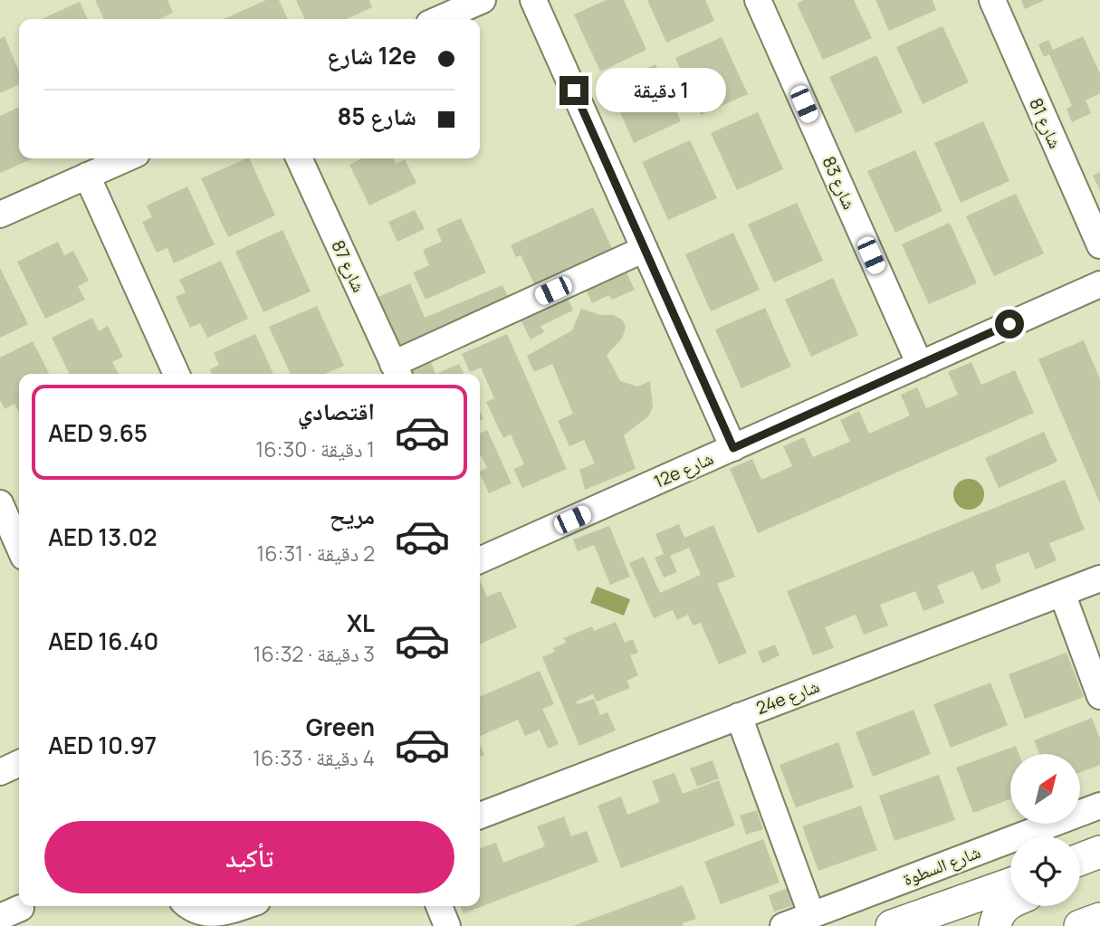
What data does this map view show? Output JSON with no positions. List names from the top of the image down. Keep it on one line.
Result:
{"streets":{"street":["شارع 81","شارع 83","شارع 87","12e شارع","24e شارع","شارع السطوة"]},"crossings":[["شارع 83","12e شارع"]],"north":"top right","page":{"banner":["12e شارع","شارع 85"],"bubble":"1 دقيقة","list":[{"name":"اقتصادي","note":"1 دقيقة · 16:30","value":"AED 9.65"},{"name":"مريح","note":"2 دقيقة · 16:31","value":"AED 13.02"},{"name":"XL","note":"3 دقيقة · 16:32","value":"AED 16.40"},{"name":"Green","note":"4 دقيقة · 16:33","value":"AED 10.97"}],"buttons":"تأكيد"}}
